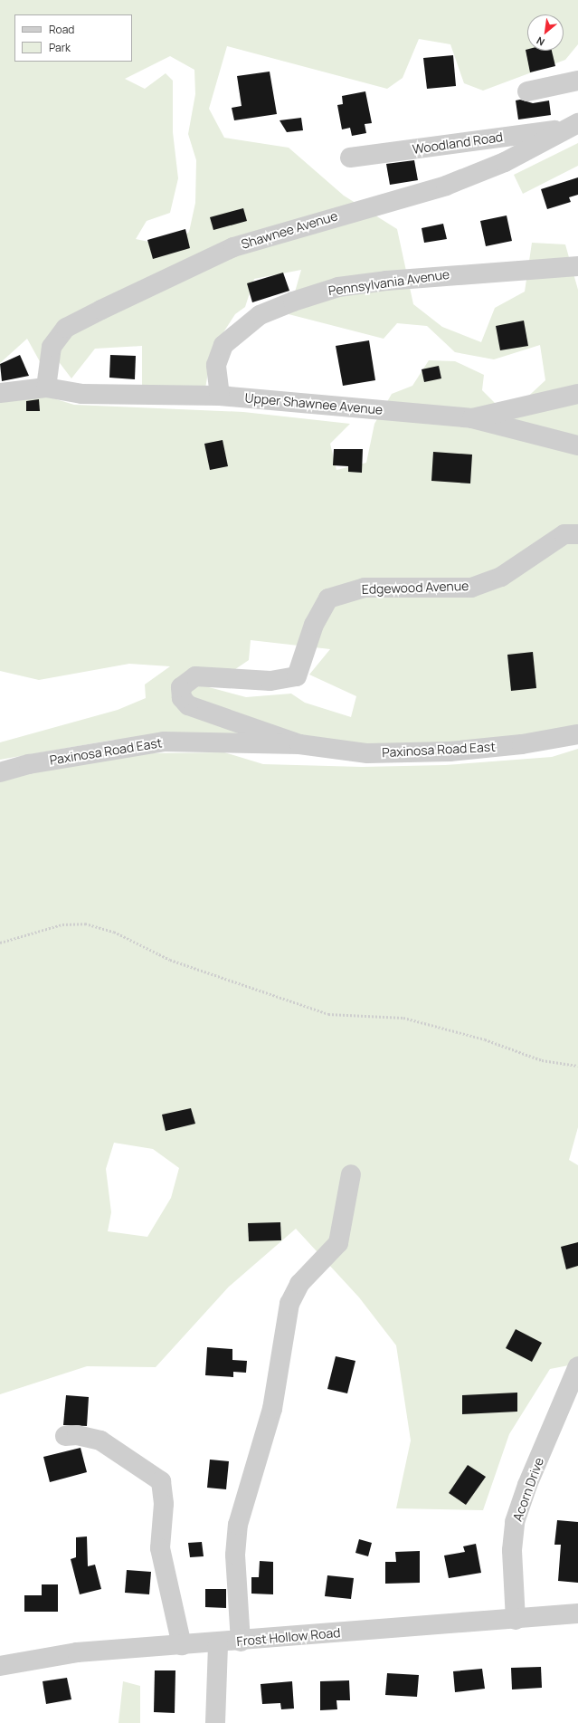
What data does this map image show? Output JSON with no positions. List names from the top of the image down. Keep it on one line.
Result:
{"streets":{"street":["Woodland Road","Shawnee Avenue","Pennsylvania Avenue","Upper Shawnee Avenue","Edgewood Avenue","Paxinosa Road East","Acorn Drive","Frost Hollow Road"]},"crossings":[["Woodland Road","Shawnee Avenue"],["Shawnee Avenue","Upper Shawnee Avenue"],["Pennsylvania Avenue","Upper Shawnee Avenue"],["Edgewood Avenue","Paxinosa Road East"],["Acorn Drive","Frost Hollow Road"]],"legend":["Road","Park"],"north":"bottom left"}
